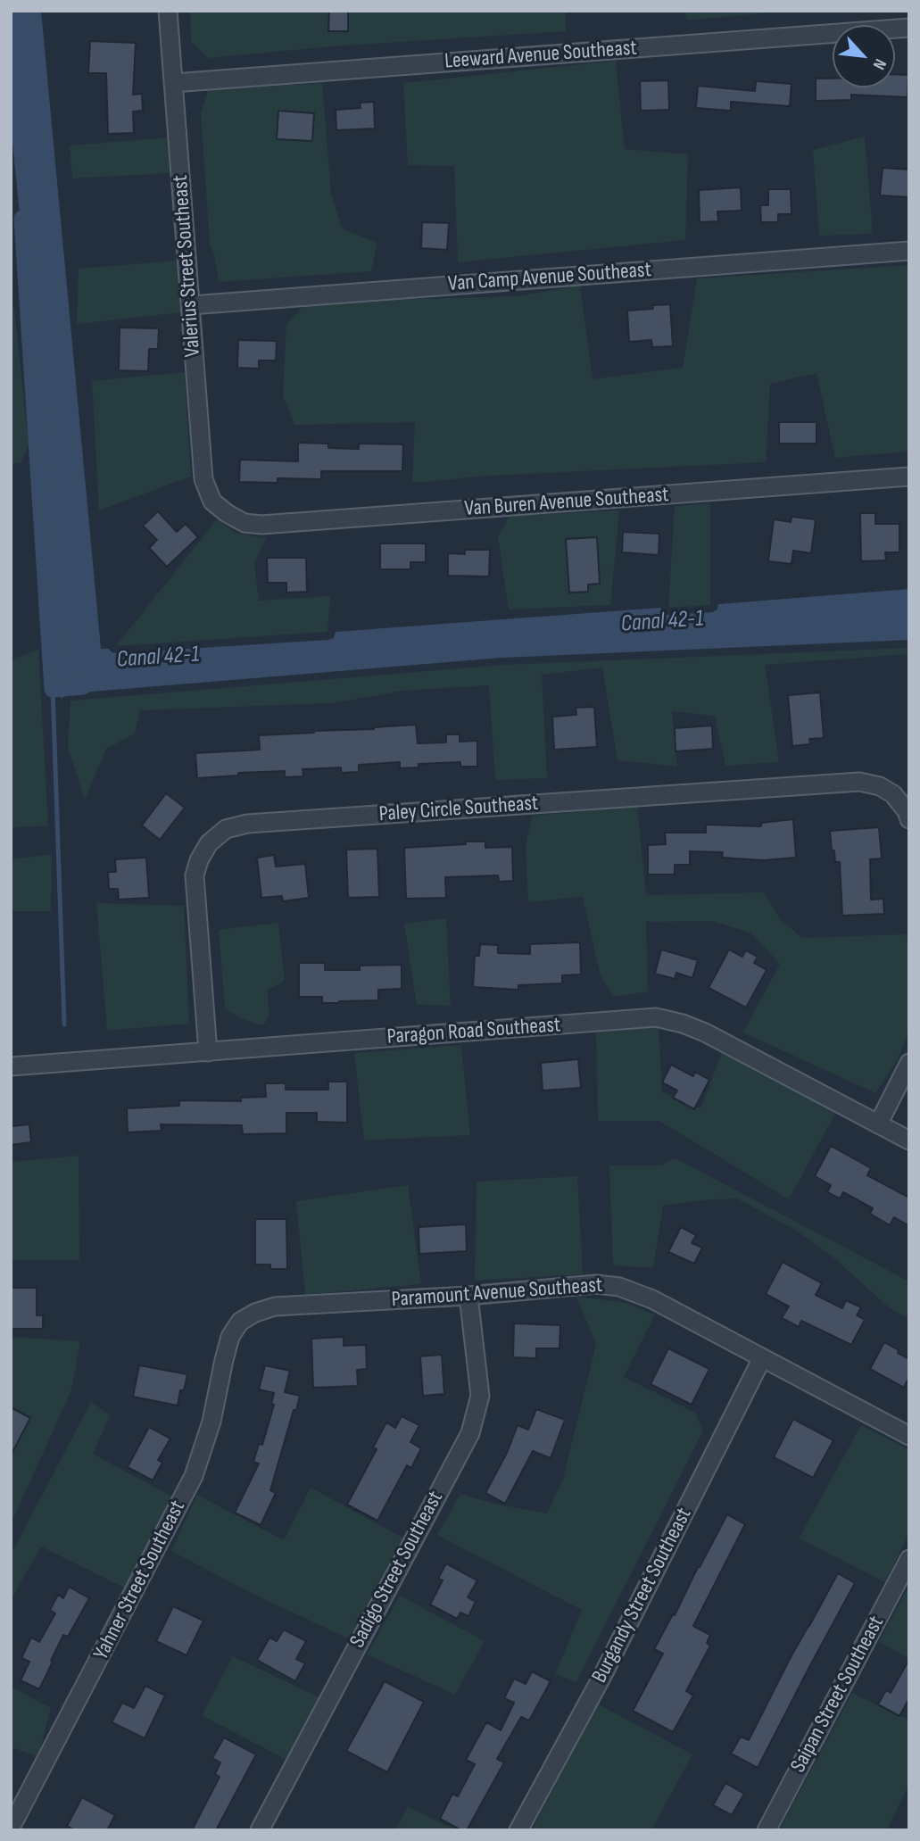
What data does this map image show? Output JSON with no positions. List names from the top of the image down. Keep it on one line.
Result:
{"streets":{"street":["Leeward Avenue Southeast","Valerius Street Southeast","Van Camp Avenue Southeast","Van Buren Avenue Southeast","Paley Circle Southeast","Paragon Road Southeast","Paramount Avenue Southeast","Sadigo Street Southeast","Yahner Street Southeast","Burgandy Street Southeast","Saipan Street Southeast"]},"crossings":[["Leeward Avenue Southeast","Valerius Street Southeast"],["Valerius Street Southeast","Van Camp Avenue Southeast"],["Valerius Street Southeast","Van Buren Avenue Southeast"],["Paley Circle Southeast","Paragon Road Southeast"],["Paramount Avenue Southeast","Sadigo Street Southeast"],["Paramount Avenue Southeast","Yahner Street Southeast"],["Paramount Avenue Southeast","Burgandy Street Southeast"]],"water":["Canal 42-1"],"north":"bottom right"}
